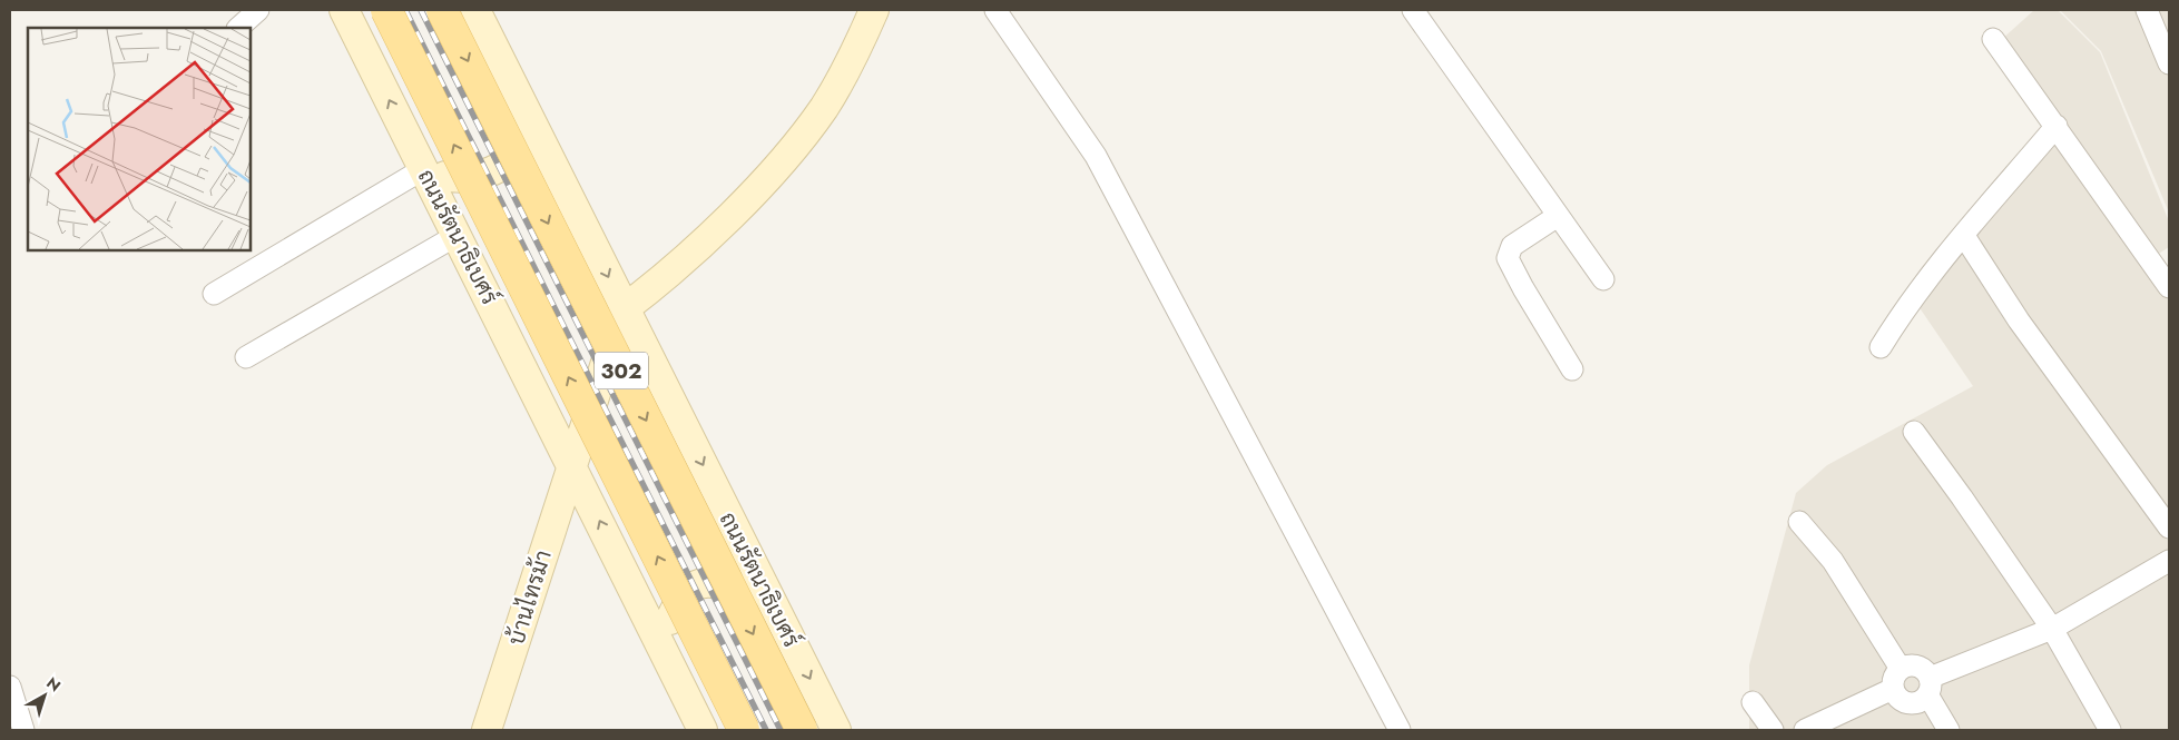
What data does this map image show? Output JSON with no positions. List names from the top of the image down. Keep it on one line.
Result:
{"streets":{"main road":["ถนนรัตนาธิเบศร์","302","บ้านไทรม้า"]},"crossings":[["ถนนรัตนาธิเบศร์","302"],["ถนนรัตนาธิเบศร์","บ้านไทรม้า"],["302","บ้านไทรม้า"]],"north":"top right"}
